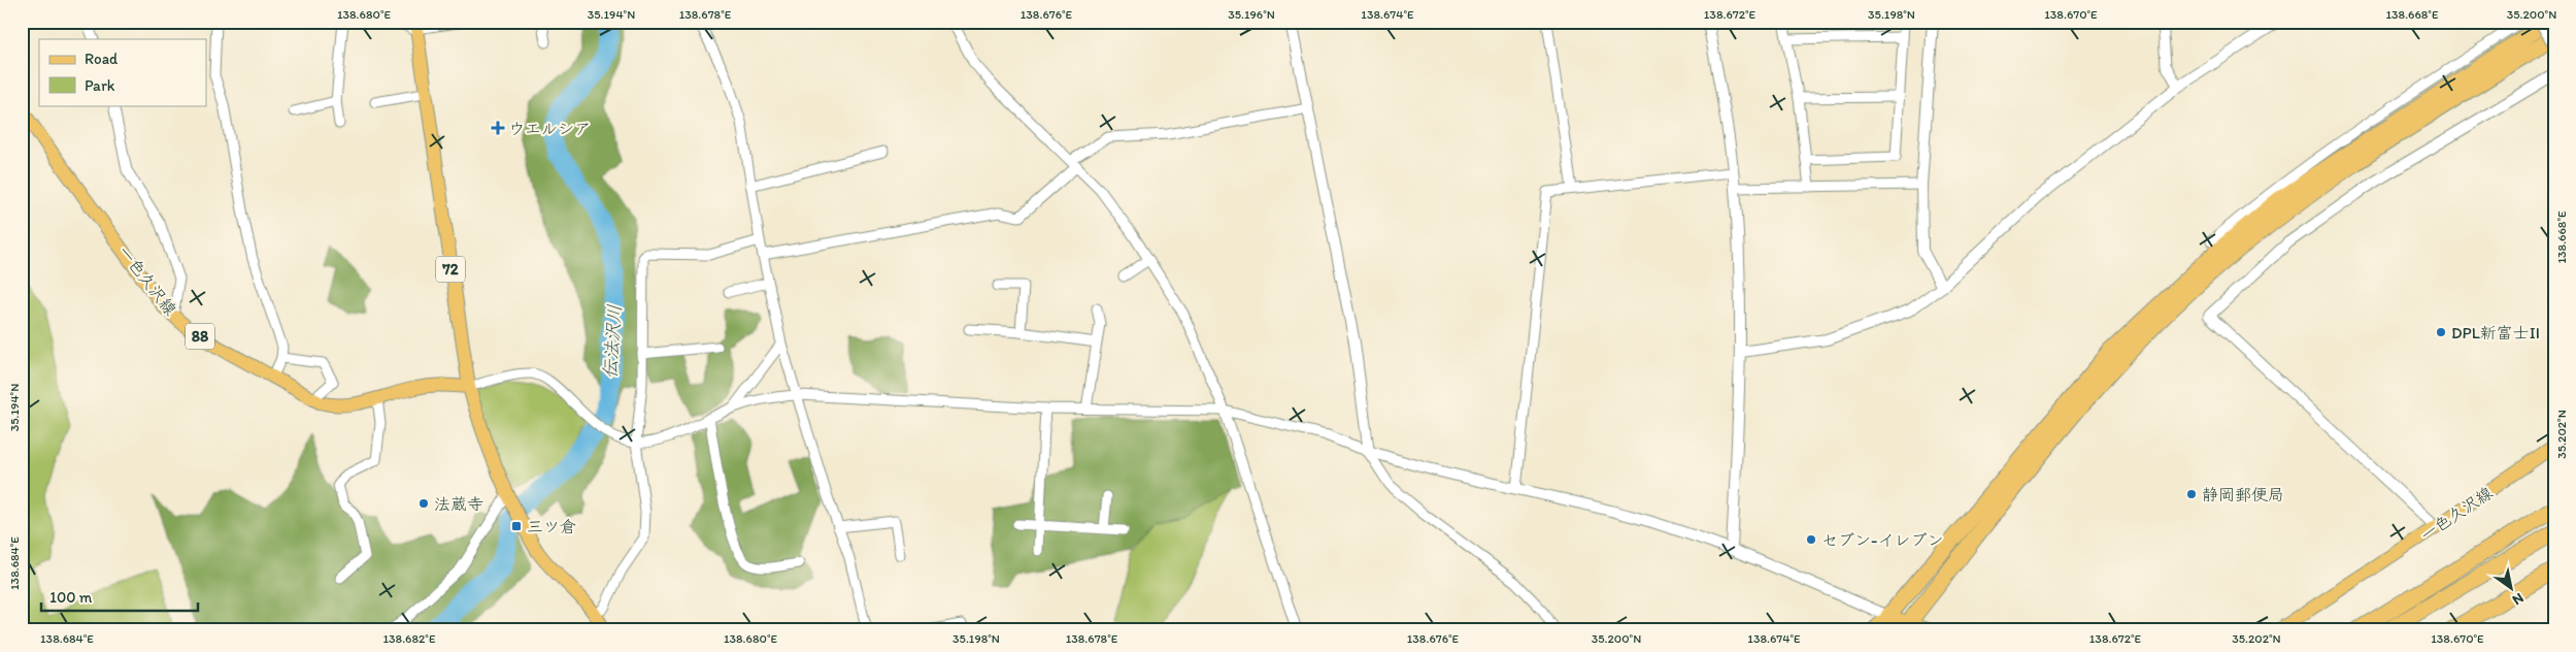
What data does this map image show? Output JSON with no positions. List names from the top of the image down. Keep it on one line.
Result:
{"streets":{"main road":["72","一色久沢線","88"]},"crossings":[["72","一色久沢線"]],"water":["伝法沢川"],"places":{"health":["ウエルシア"],"other":["DPL新富士II","静岡郵便局","法蔵寺","セブン-イレブン"],"transit":["三ツ倉"]},"legend":["Road","Park"],"scale_bar":"100 m","north":"bottom right","coordinates":["138.680°E","35.194°N","138.678°E","138.676°E","35.196°N","138.674°E","138.672°E","35.198°N","138.670°E","138.668°E","35.200°N","35.202°N","138.684°E","138.682°E"]}
